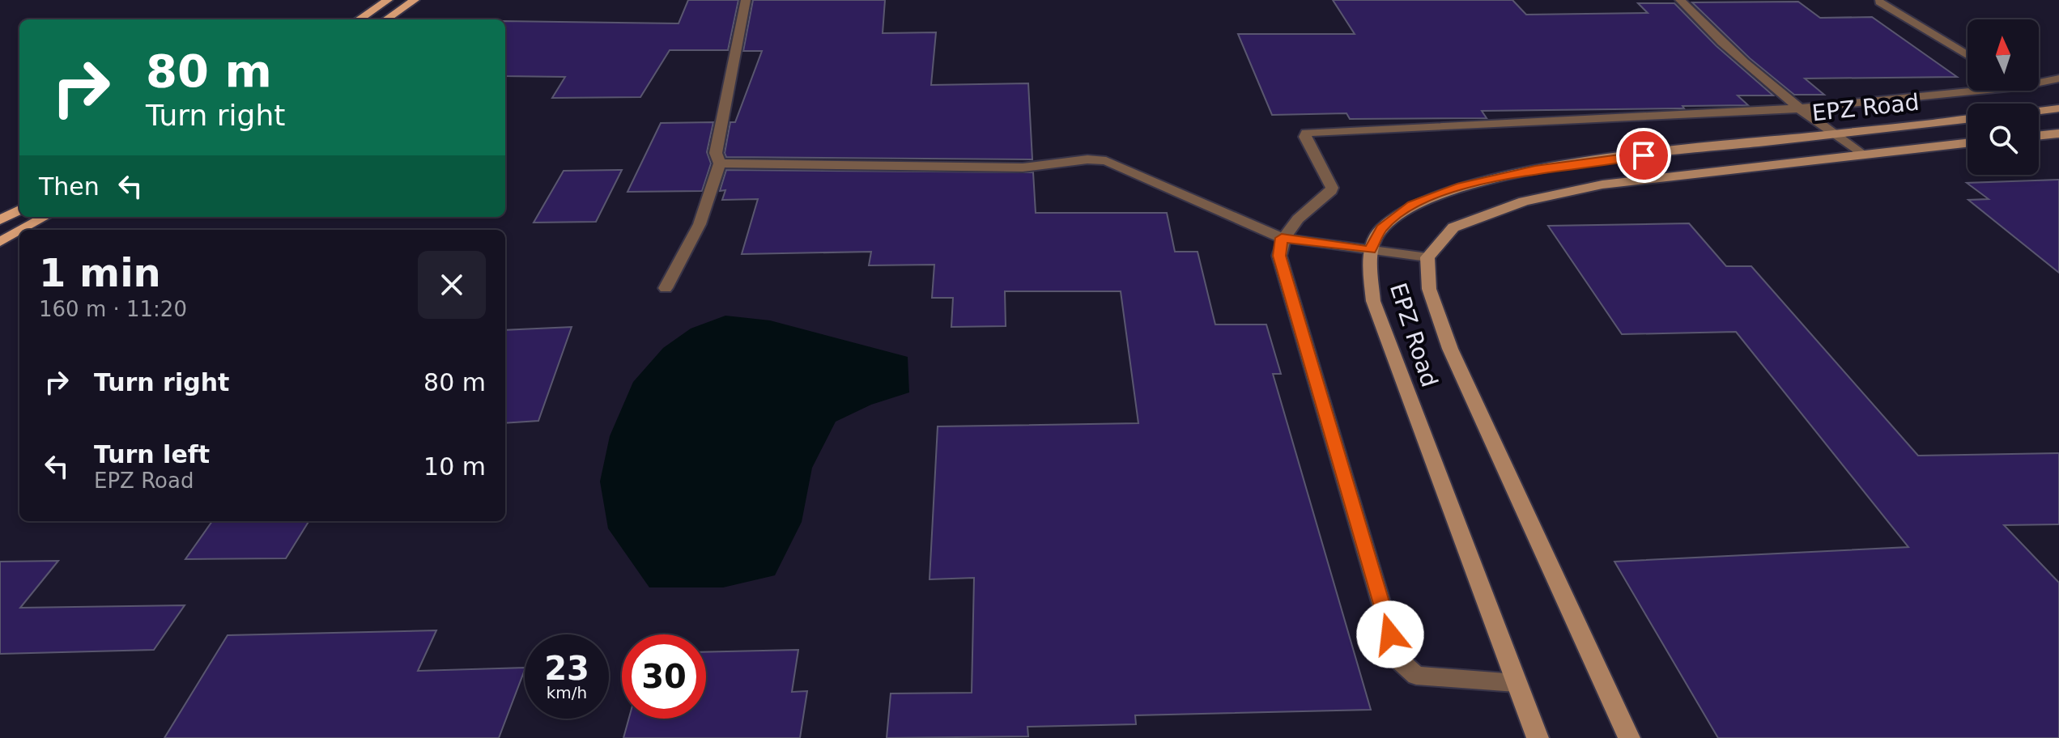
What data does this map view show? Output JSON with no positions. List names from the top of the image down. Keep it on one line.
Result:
{"streets":{"main road":["EPZ Road"]},"north":"top","page":{"turn":["80 m","Turn right"],"then":"Then","heading":["1 min","160 m · 11:20"],"list":[{"name":"Turn right","value":"80 m"},{"name":"Turn left","note":"EPZ Road","value":"10 m"}],"speed":"23 km/h","limit":"30"}}
